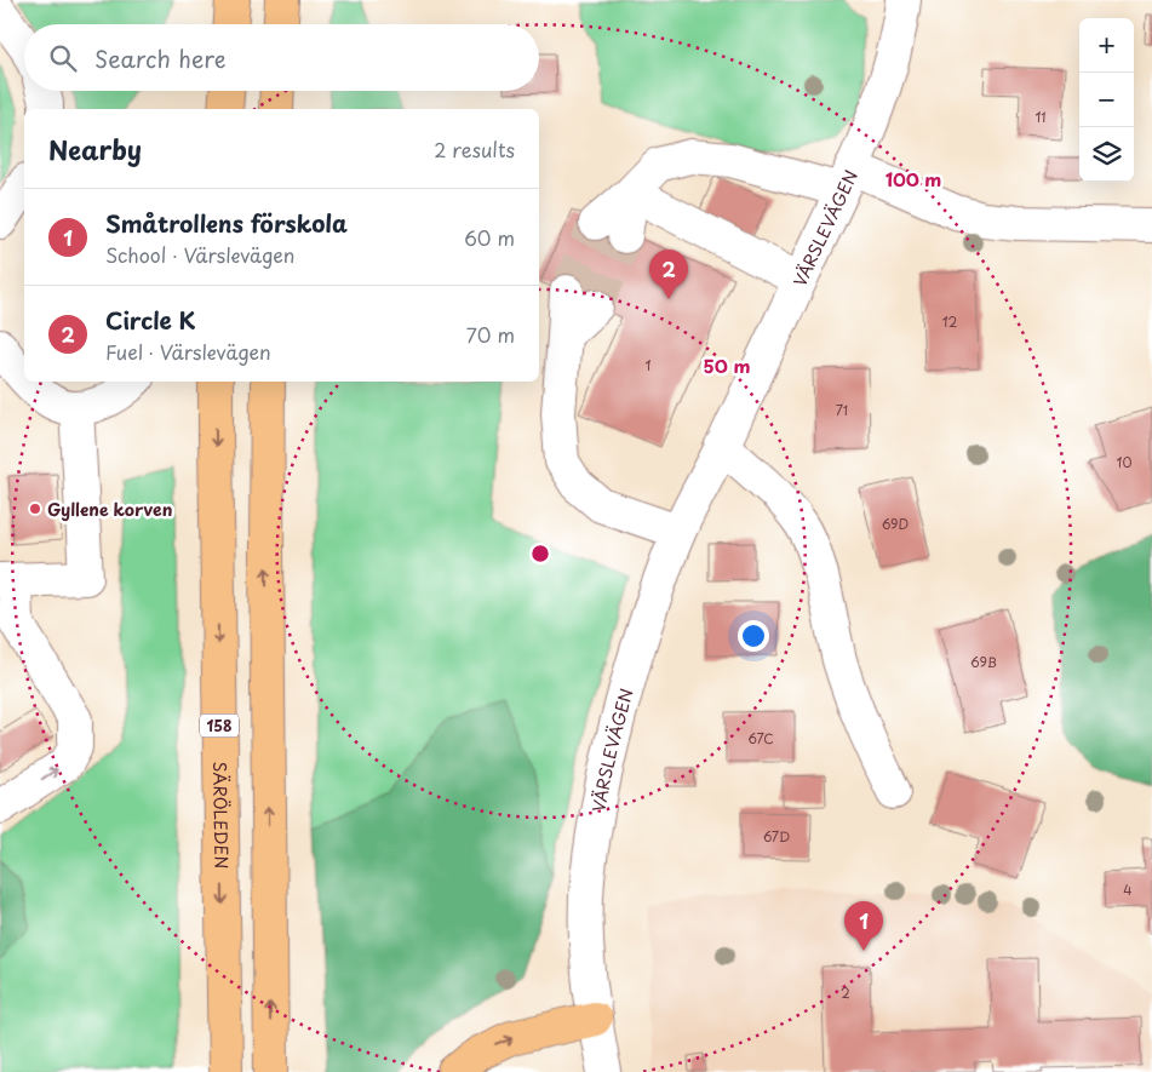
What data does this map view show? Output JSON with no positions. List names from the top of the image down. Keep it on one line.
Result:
{"streets":{"main road":["158","SÄRÖLEDEN"],"street":["VÄRSLEVÄGEN"]},"places":["Gyllene korven"],"house_numbers":["11","12","1","71","10","69D","69B","67C","67D","4","2"],"page":{"map_buttons":["+","−"],"search":"Search here","heading":["Nearby","2 results"],"list":[{"mark":"1","name":"Småtrollens förskola","note":"School · Värslevägen","value":"60 m"},{"mark":"2","name":"Circle K","note":"Fuel · Värslevägen","value":"70 m"}],"pins":["2","1"]},"rings":["100 m","50 m"]}
